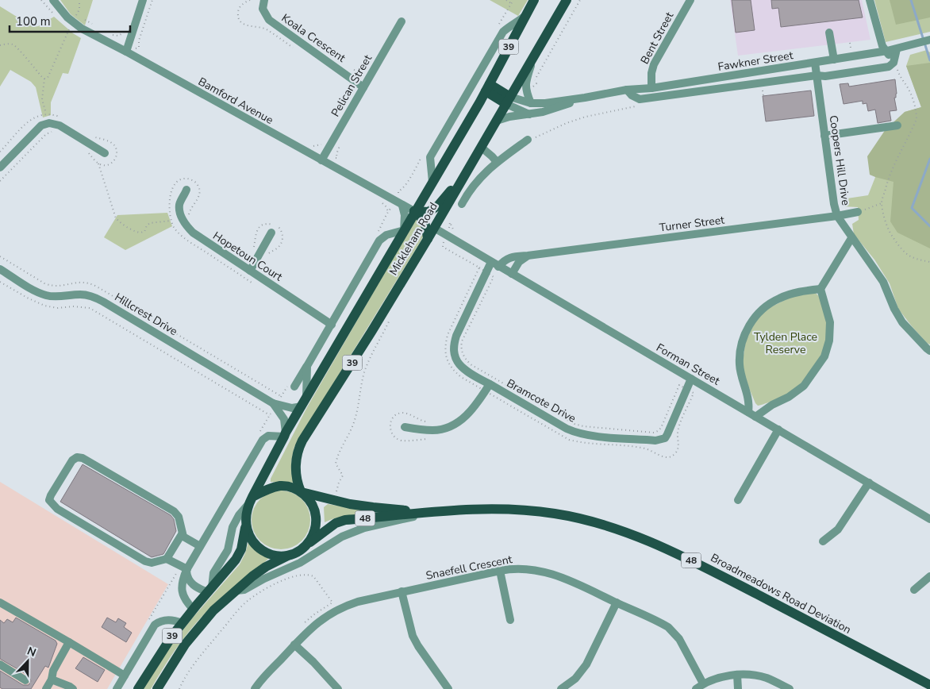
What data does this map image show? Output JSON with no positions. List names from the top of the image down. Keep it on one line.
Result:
{"streets":{"main road":["39","Mickleham Road","48","Broadmeadows Road Deviation"],"street":["Koala Crescent","Bent Street","Fawkner Street","Pelican Street","Bamford Avenue","Coopers Hill Drive","Turner Street","Hopetoun Court","Hillcrest Drive","Forman Street","Bramcote Drive","Snaefell Crescent"]},"crossings":[["Koala Crescent","Pelican Street"],["Bent Street","Fawkner Street"],["39","Mickleham Road"],["39","Broadmeadows Road Deviation"],["Fawkner Street","Coopers Hill Drive"],["Fawkner Street","Mickleham Road"],["Pelican Street","Bamford Avenue"],["Bamford Avenue","Mickleham Road"],["Coopers Hill Drive","Turner Street"],["Turner Street","Forman Street"],["Mickleham Road","Hopetoun Court"],["Mickleham Road","Hillcrest Drive"],["Mickleham Road","Forman Street"],["Mickleham Road","Broadmeadows Road Deviation"],["Forman Street","Bramcote Drive"]],"parks":["Tylden Place Reserve"],"scale_bar":"100 m","north":"top"}
